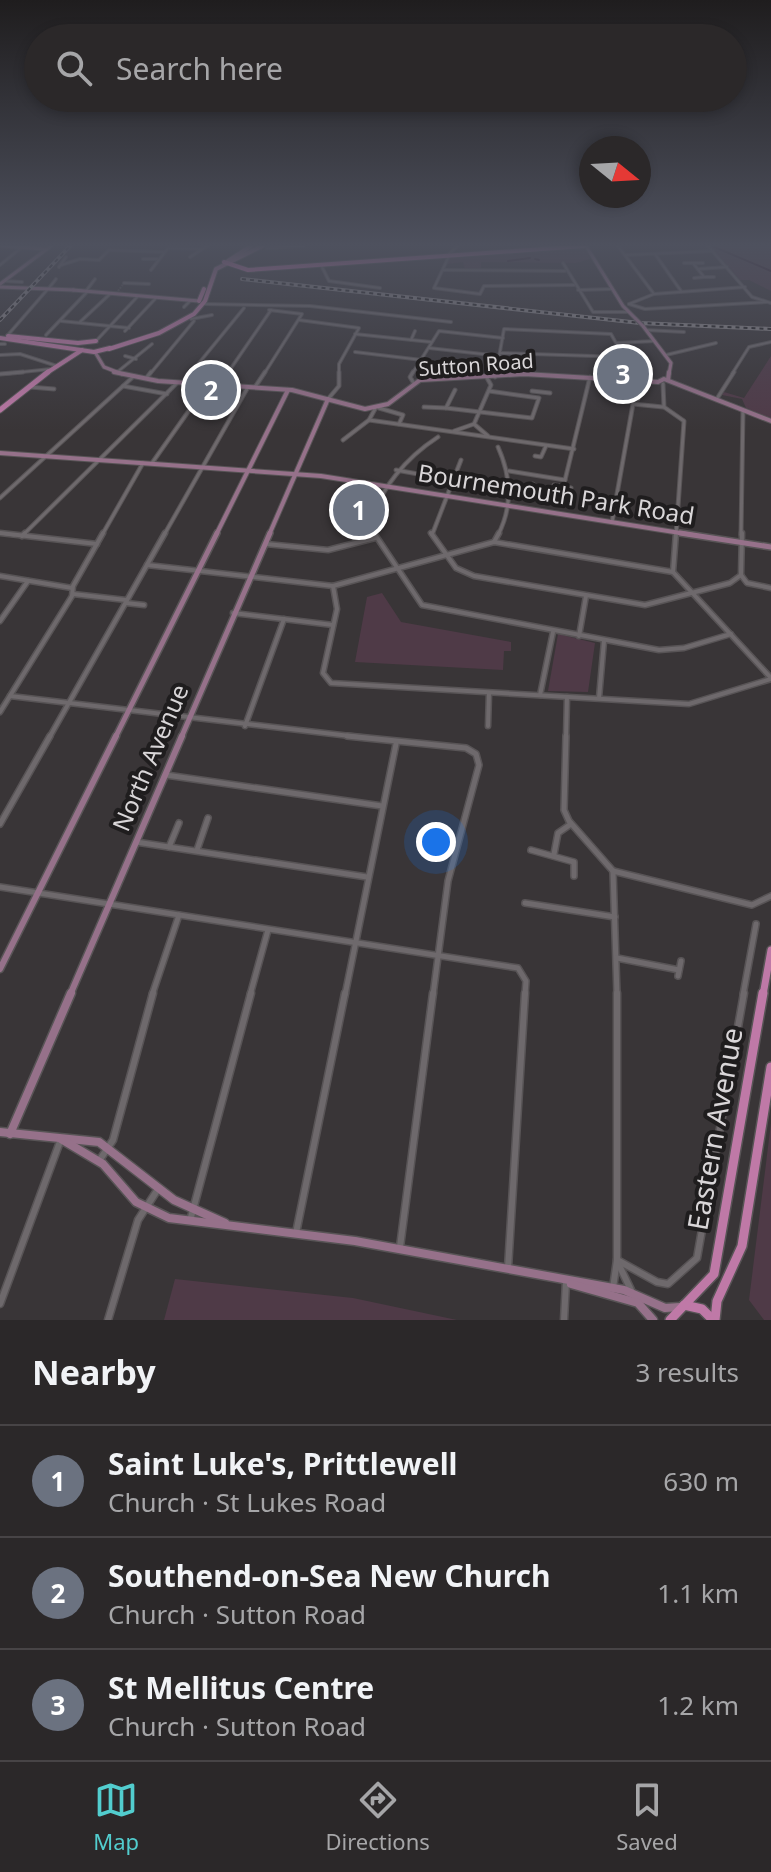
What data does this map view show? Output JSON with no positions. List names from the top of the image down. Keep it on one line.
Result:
{"streets":{"main road":["Eastern Avenue"],"street":["Sutton Road","Bournemouth Park Road","North Avenue"]},"crossings":[["Bournemouth Park Road","North Avenue"]],"north":"right","page":{"search":"Search here","pins":["3","2","1"],"heading":["Nearby","3 results"],"list":[{"mark":"1","name":"Saint Luke's, Prittlewell","note":"Church · St Lukes Road","value":"630 m"},{"mark":"2","name":"Southend-on-Sea New Church","note":"Church · Sutton Road","value":"1.1 km"},{"mark":"3","name":"St Mellitus Centre","note":"Church · Sutton Road","value":"1.2 km"}],"nav":["Map","Directions","Saved"]}}
